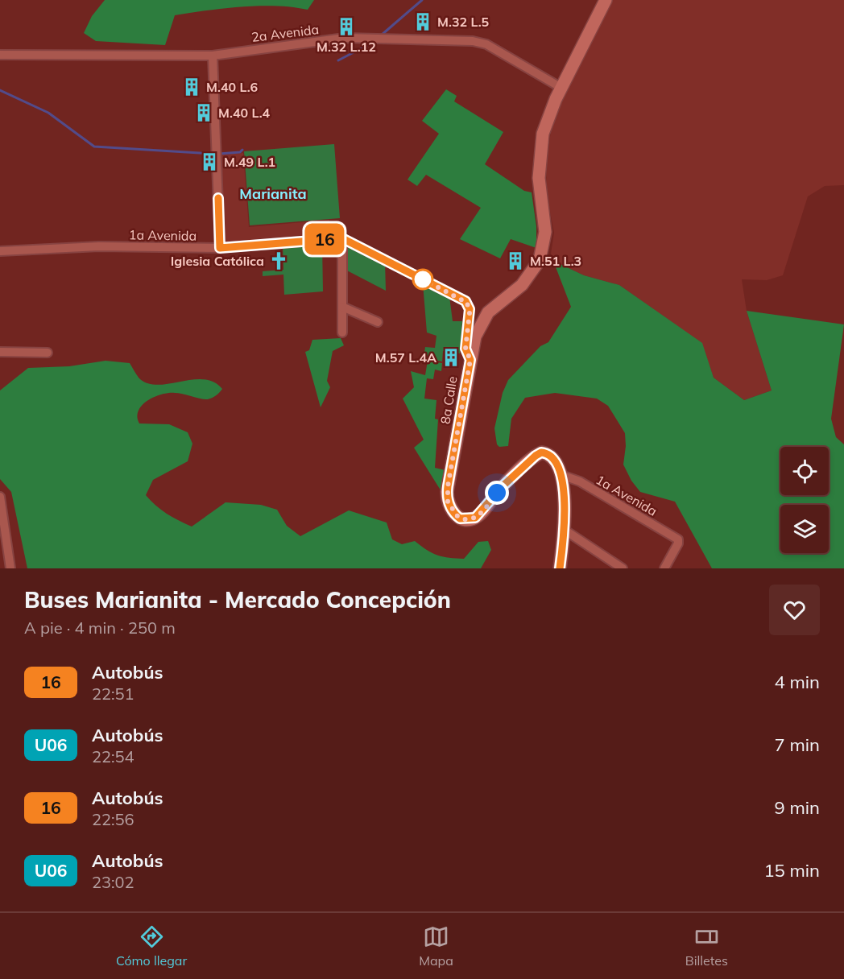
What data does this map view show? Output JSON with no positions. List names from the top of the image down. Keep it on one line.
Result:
{"streets":{"main road":["8a Calle"],"street":["2a Avenida","1a Avenida"]},"crossings":[["2a Avenida","8a Calle"],["1a Avenida","8a Calle"]],"districts":["Marianita"],"places":{"building":["M.32 L.5","M.32 L.12","M.40 L.6","M.40 L.4","M.49 L.1","M.51 L.3","M.57 L.4A"],"church":["Iglesia Católica"]},"lines":["bus line 16"],"page":{"on_map":"16","heading":["Buses Marianita - Mercado Concepción","A pie · 4 min · 250 m"],"list":[{"mark":"16","name":"Autobús","note":"22:51","value":"4 min"},{"mark":"U06","name":"Autobús","note":"22:54","value":"7 min"},{"mark":"16","name":"Autobús","note":"22:56","value":"9 min"},{"mark":"U06","name":"Autobús","note":"23:02","value":"15 min"}],"tabs":["Cómo llegar","Mapa","Billetes"]}}
